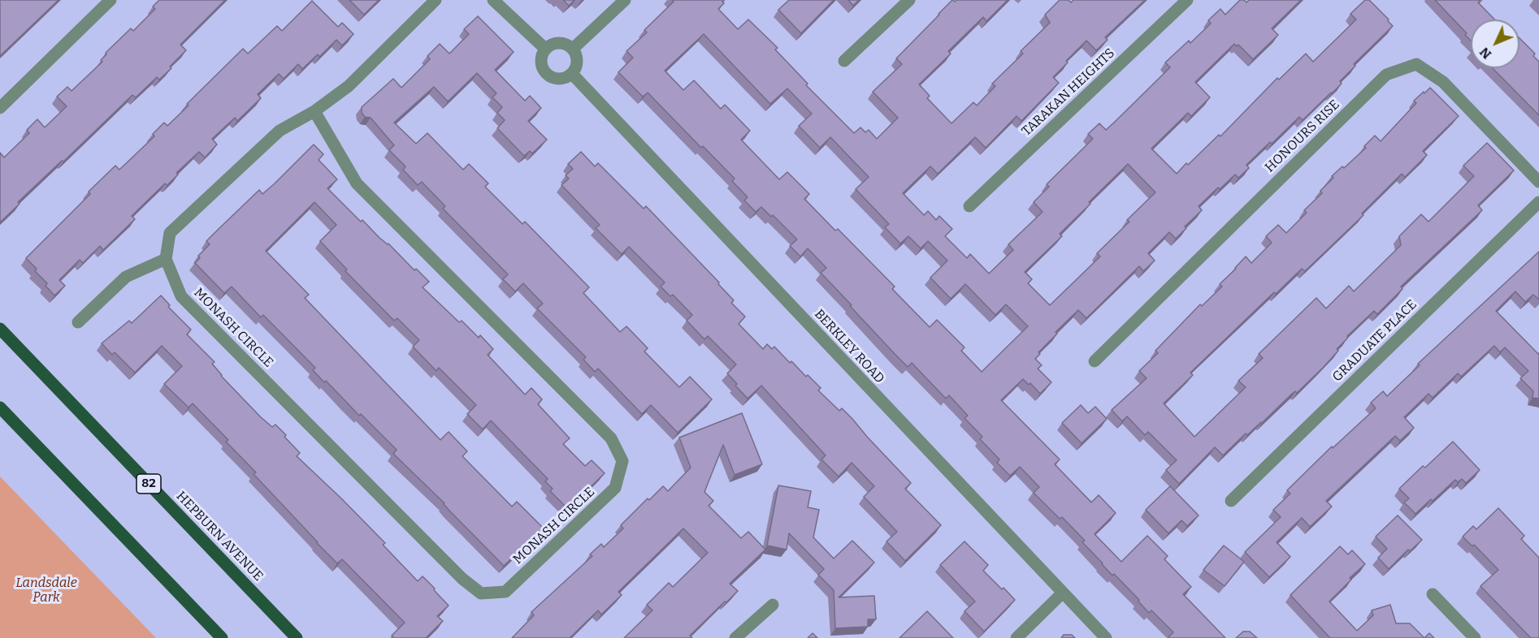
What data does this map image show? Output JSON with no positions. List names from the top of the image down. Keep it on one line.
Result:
{"streets":{"main road":["82","HEPBURN AVENUE"],"street":["TARAKAN HEIGHTS","HONOURS RISE","MONASH CIRCLE","GRADUATE PLACE","BERKLEY ROAD"]},"parks":["Landsdale Park"],"north":"bottom left"}
